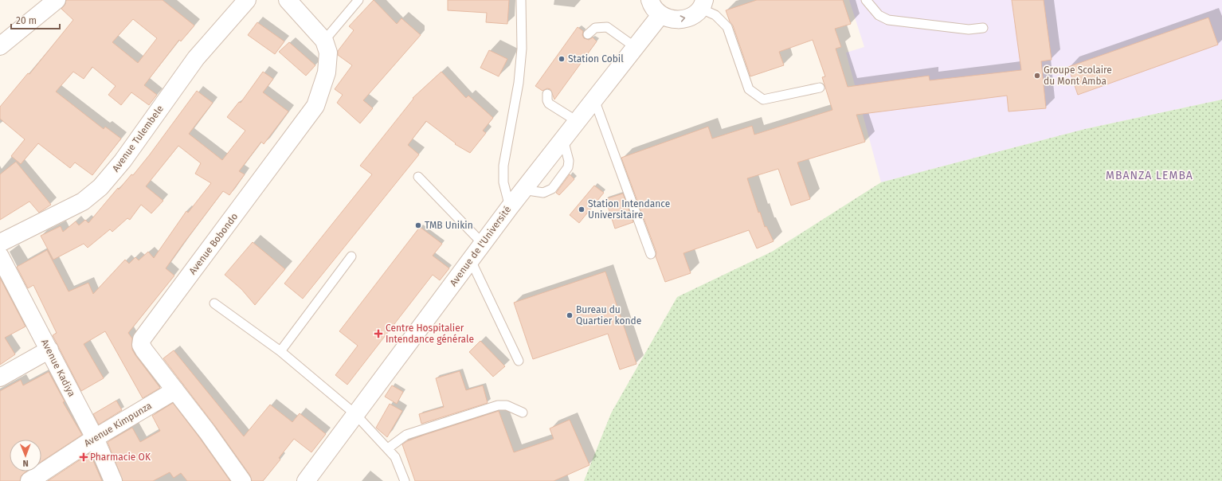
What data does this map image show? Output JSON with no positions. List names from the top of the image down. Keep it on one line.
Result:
{"streets":{"street":["Avenue Tulembele","Avenue Bobondo","Avenue de l'Université","Avenue Kadiya","Avenue Kimpunza"]},"crossings":[["Avenue Bobondo","Avenue Kimpunza"],["Avenue Kadiya","Avenue Kimpunza"]],"districts":["MBANZA LEMBA"],"places":{"other":["Station Cobil","Groupe Scolaire du Mont Amba","Station Intendance Universitaire","TMB Unikin","Bureau du Quartier konde"],"health":["Centre Hospitalier Intendance générale","Pharmacie OK"]},"scale_bar":"20 m","north":"bottom"}
